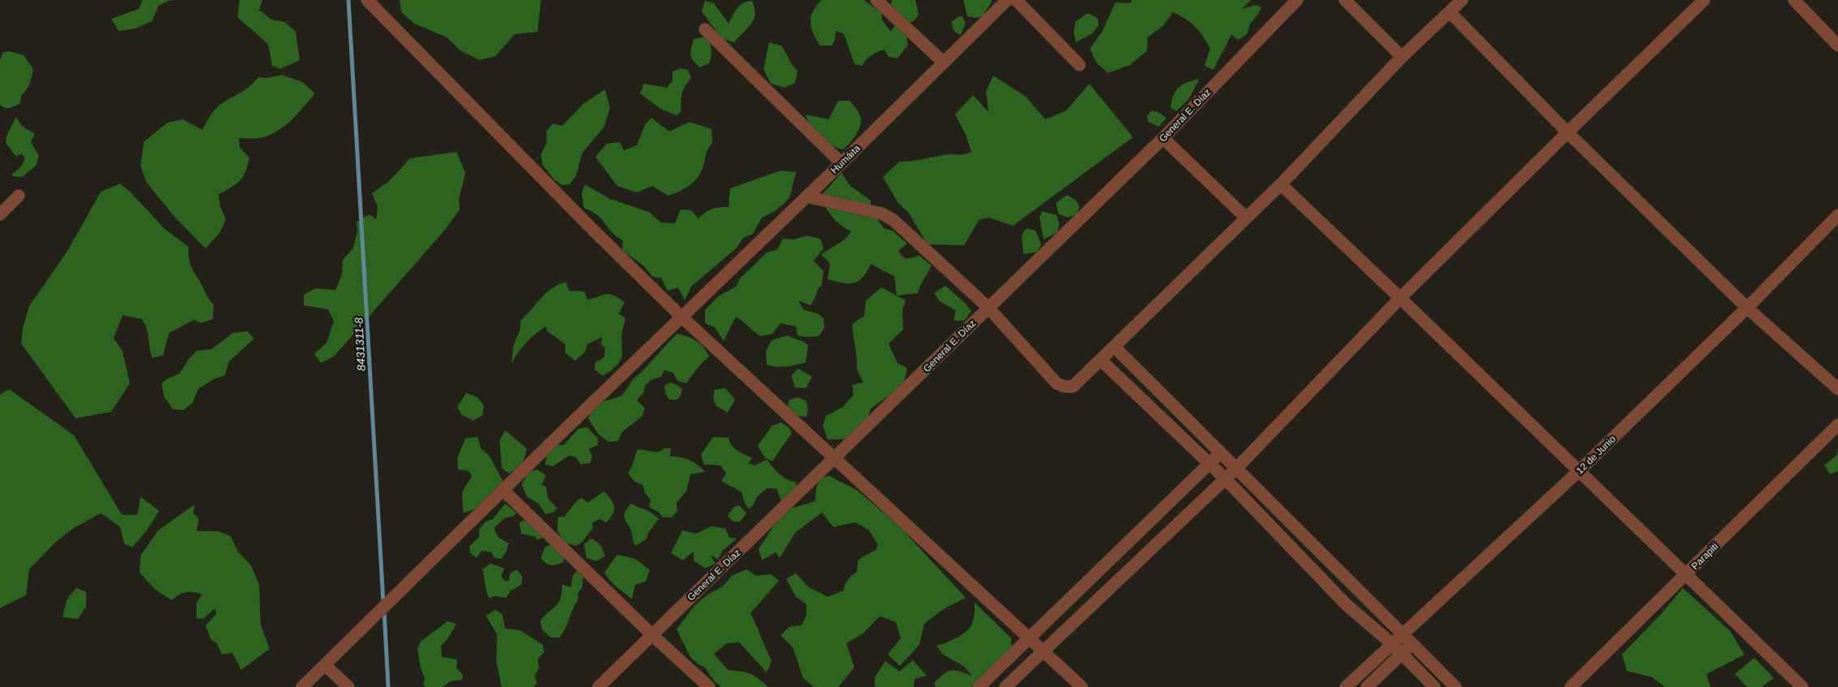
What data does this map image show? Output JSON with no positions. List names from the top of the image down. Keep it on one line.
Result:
{"streets":{"street":["General E. Díaz","Humáita","12 de Junio","Parapiti"]},"water":["8431311-8"]}
